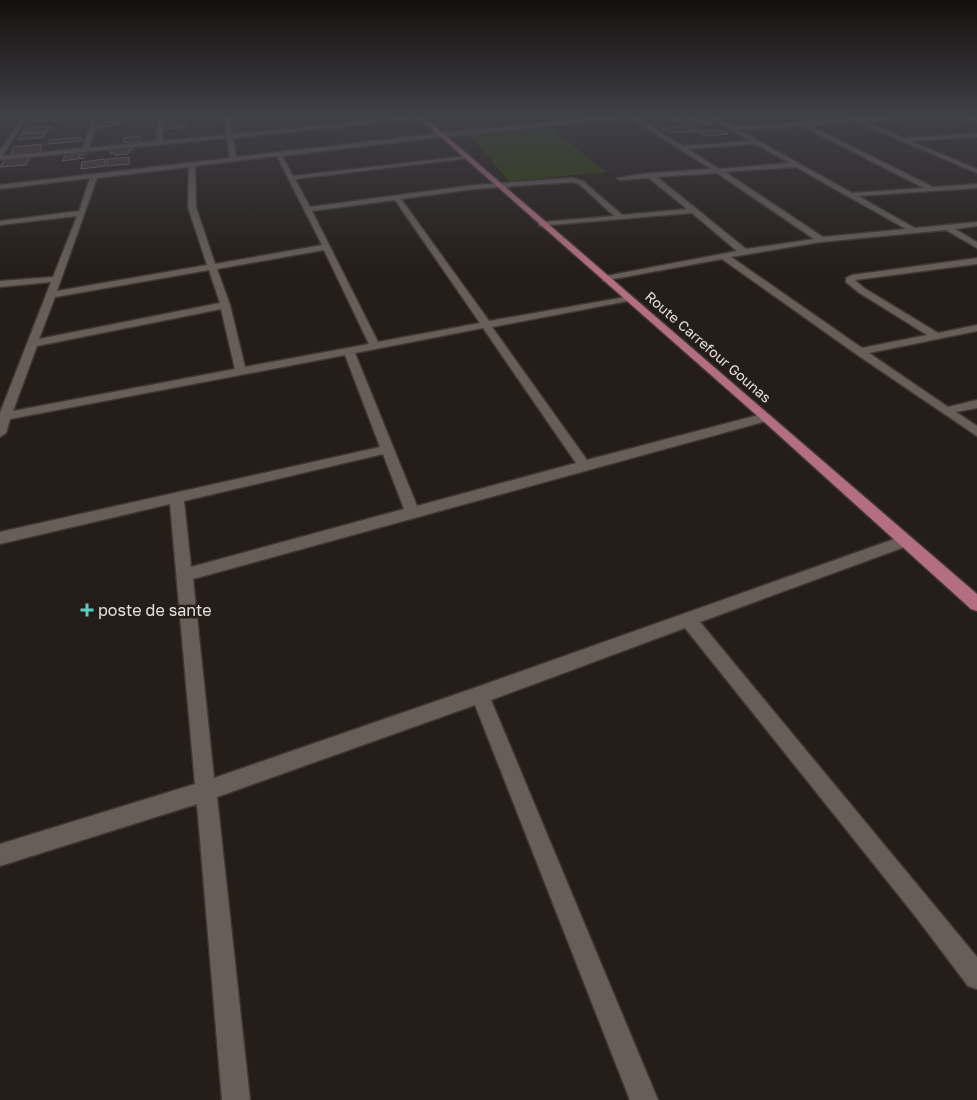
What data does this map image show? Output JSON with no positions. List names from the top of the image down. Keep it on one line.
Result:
{"streets":{"main road":["Route Carrefour Gounas"]},"places":{"health":["poste de sante"]}}
